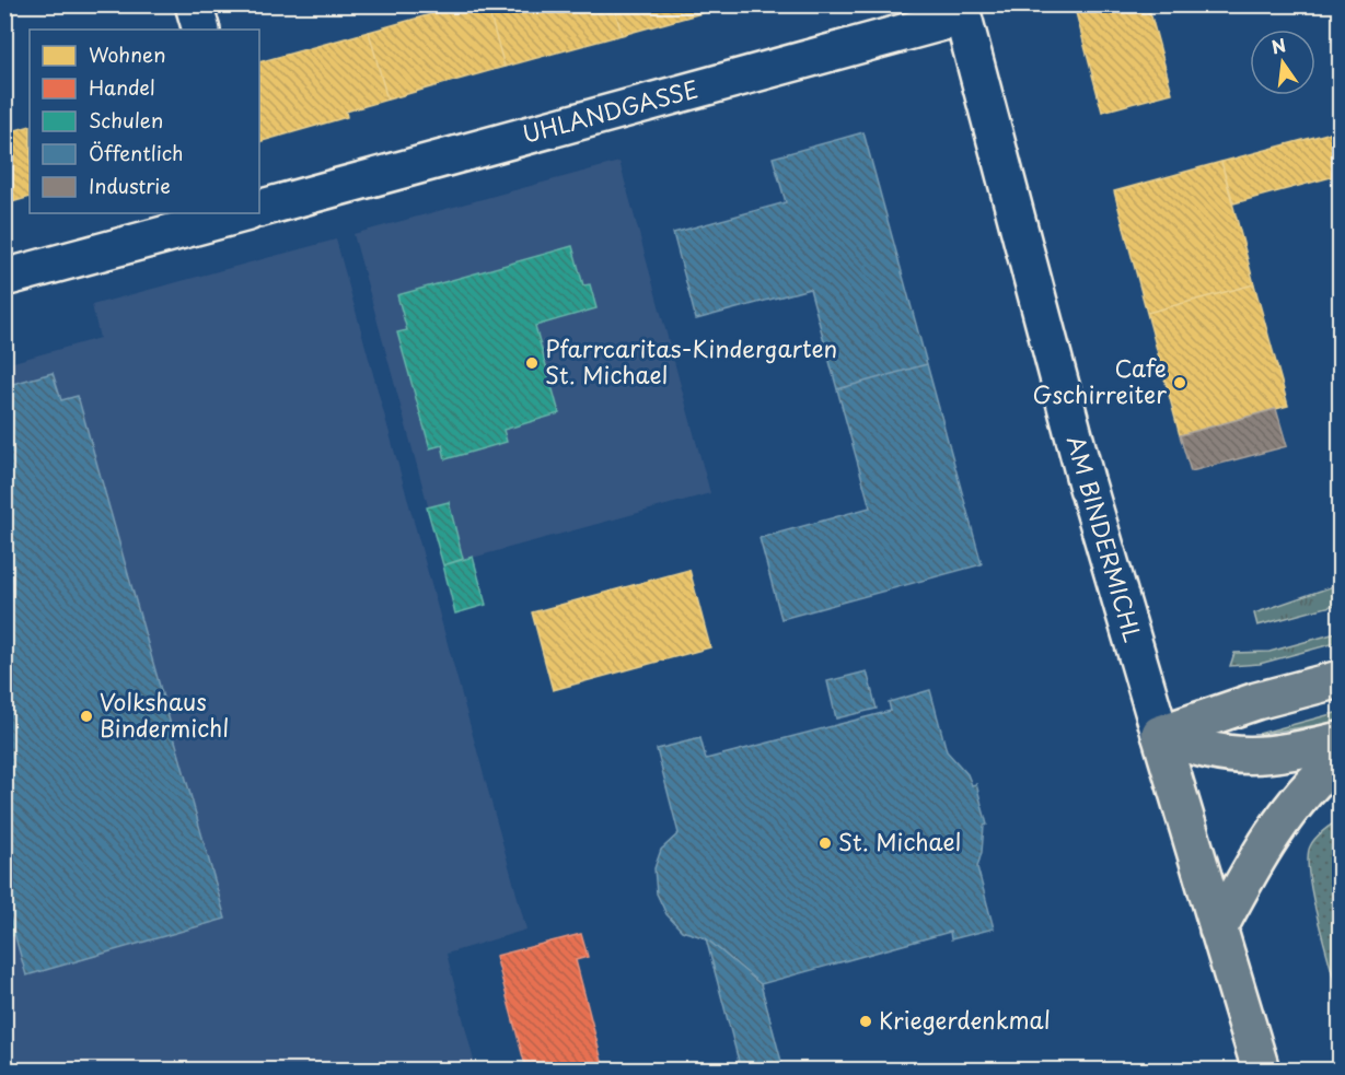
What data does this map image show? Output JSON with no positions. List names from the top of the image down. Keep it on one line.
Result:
{"streets":{"main road":["AM BINDERMICHL"],"street":["UHLANDGASSE"]},"crossings":[["UHLANDGASSE","AM BINDERMICHL"]],"places":["Pfarrcaritas-Kindergarten St. Michael","Cafe Gschirreiter","Volkshaus Bindermichl","St. Michael","Kriegerdenkmal"],"legend":["Wohnen","Handel","Schulen","Öffentlich","Industrie"],"north":"top"}
